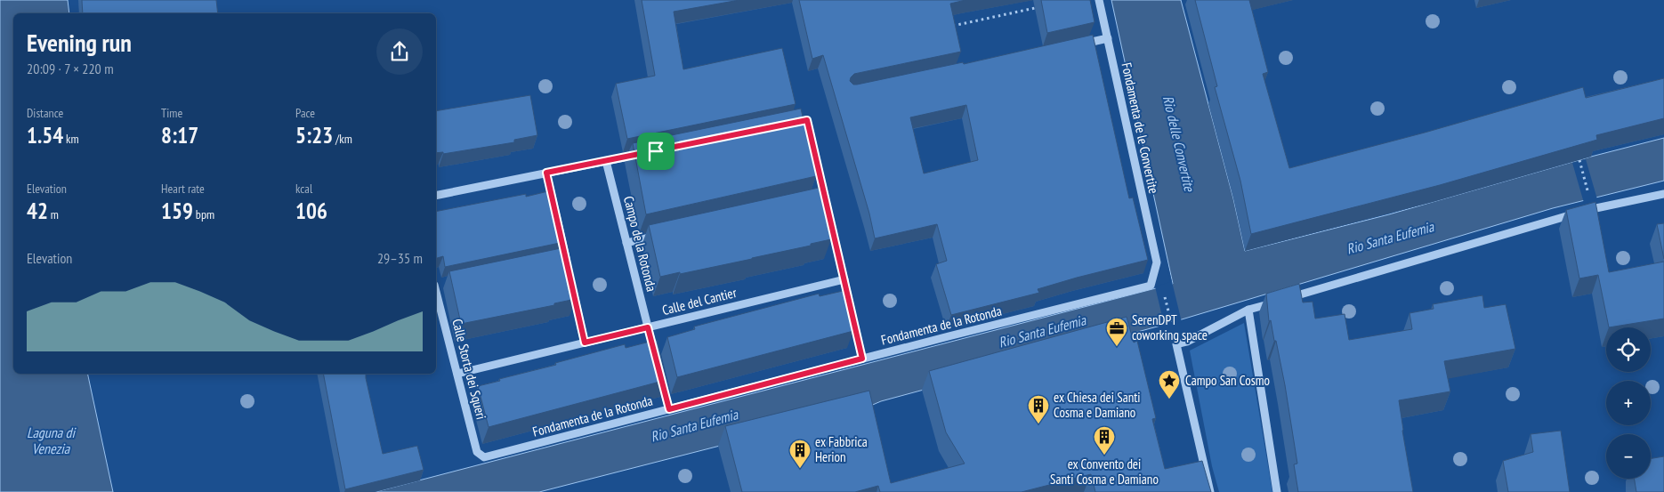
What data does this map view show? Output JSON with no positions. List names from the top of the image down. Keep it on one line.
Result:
{"streets":{"street":["Fondamenta de le Convertite","Campo de la Rotonda","Calle del Cantier","Fondamenta de la Rotonda","Calle Storta dei Squeri"]},"crossings":[["Fondamenta de le Convertite","Fondamenta de la Rotonda"],["Campo de la Rotonda","Calle del Cantier"],["Campo de la Rotonda","Fondamenta de la Rotonda"],["Calle del Cantier","Calle Storta dei Squeri"],["Fondamenta de la Rotonda","Calle Storta dei Squeri"]],"water":["Rio delle Convertite","Rio Santa Eufemia","Laguna di Venezia"],"places":{"office":["SerenDPT coworking space"],"place":["Campo San Cosmo"],"building":["ex Chiesa dei Santi Cosma e Damiano","ex Convento dei Santi Cosma e Damiano","ex Fabbrica Herion"]},"page":{"heading":["Evening run","20:09 · 7 × 220 m"],"stats":[["Distance","1.54 km"],["Time","8:17"],["Pace","5:23 /km"],["Elevation","42 m"],["Heart rate","159 bpm"],["kcal","106"]],"chart":["Elevation","29–35 m"],"map_buttons":["+","−"]}}
